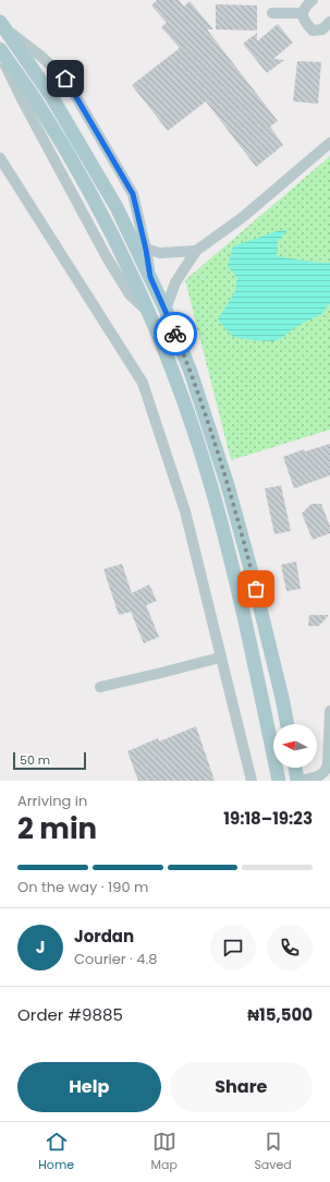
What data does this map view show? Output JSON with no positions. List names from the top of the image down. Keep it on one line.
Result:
{"scale_bar":"50 m","north":"left","page":{"scale":"50 m","heading":["2 min","Arriving in","19:18–19:23"],"panel":["Jordan","Courier · 4.8","Order #9885","₦15,500"],"bar":"On the way · 190 m","round":"J","buttons":["Help","Share"],"tabs":["Home","Map","Saved"]}}
